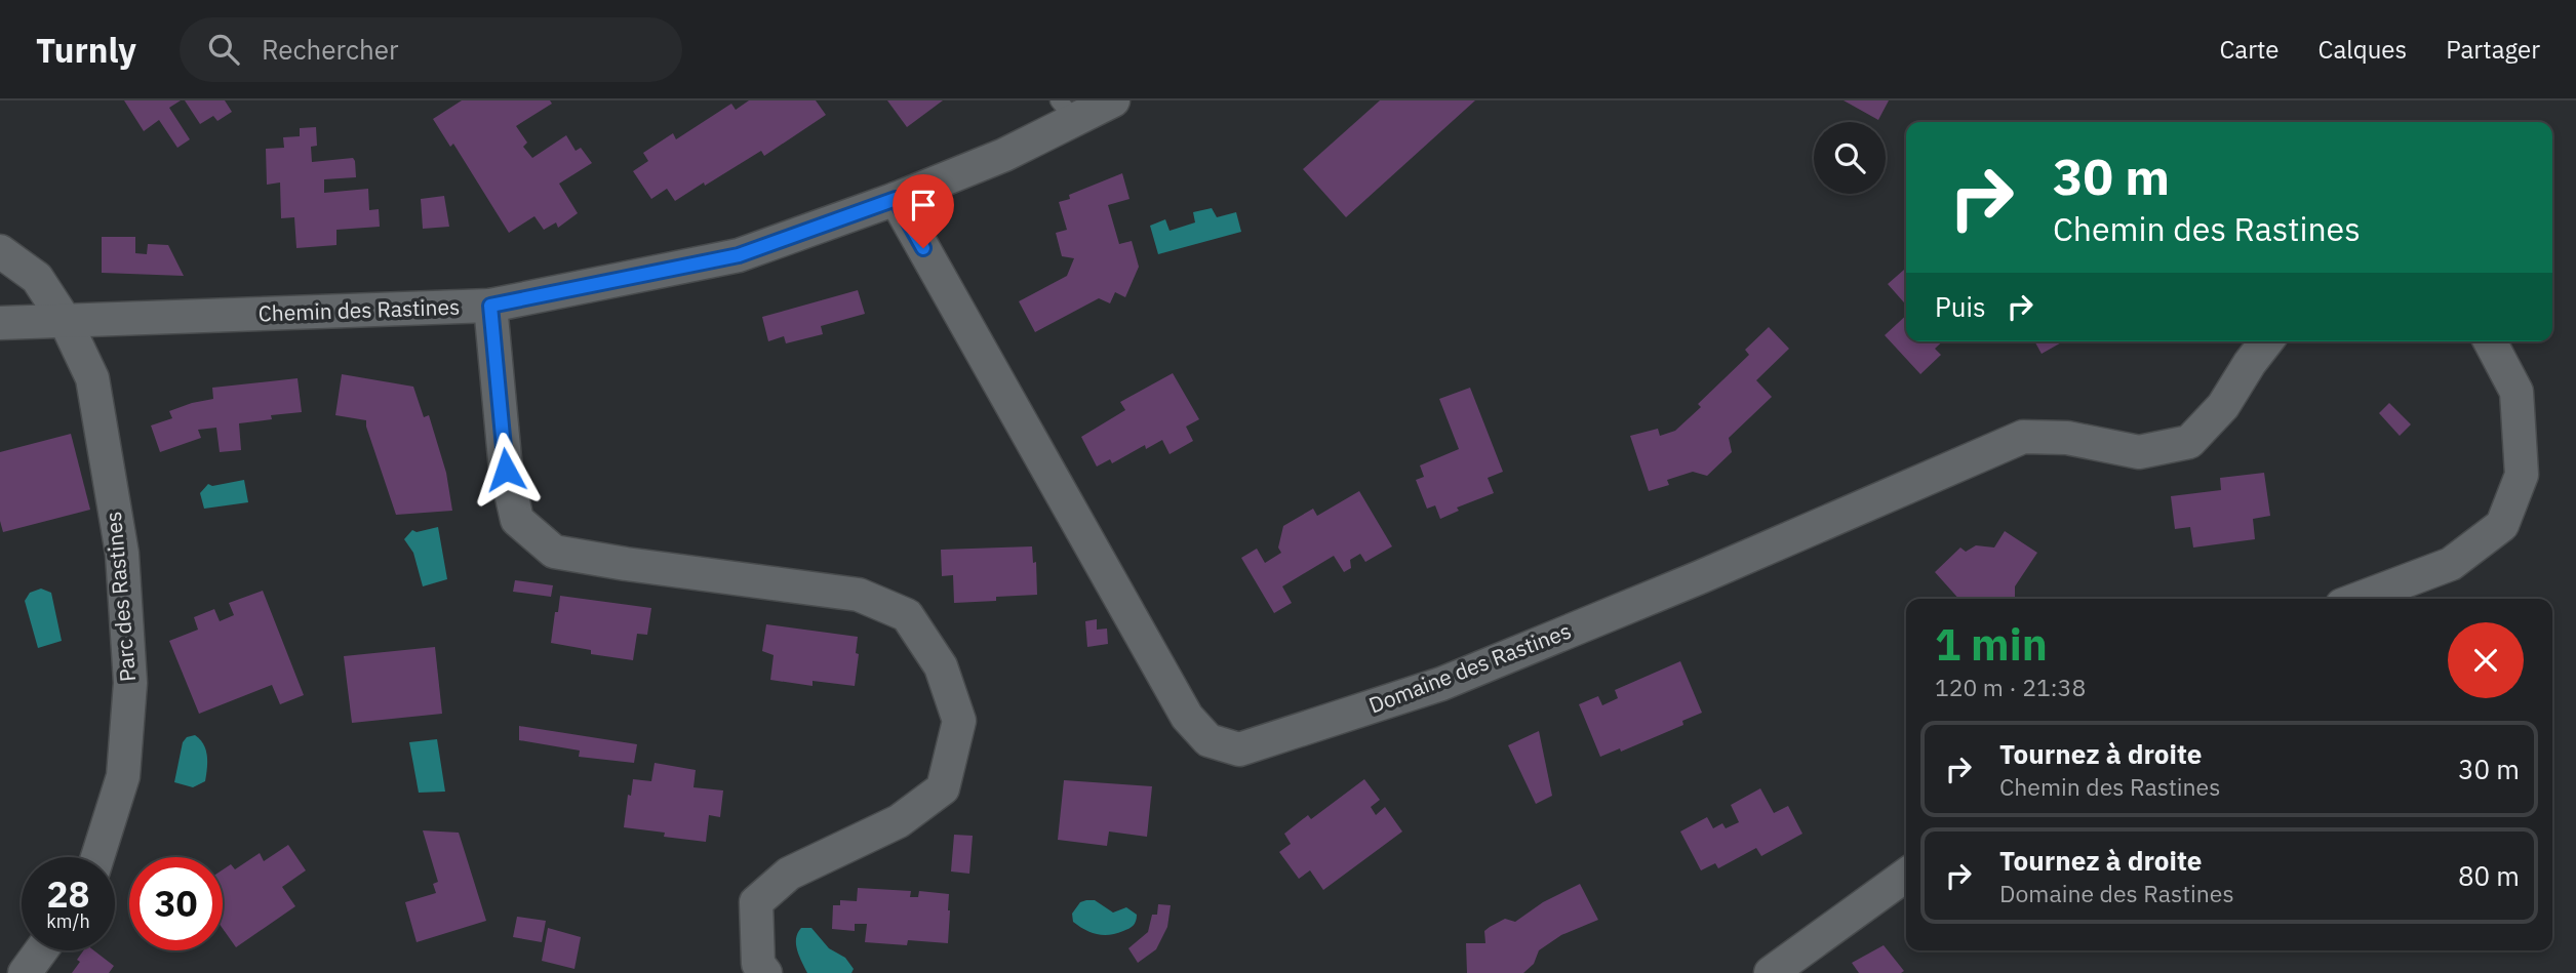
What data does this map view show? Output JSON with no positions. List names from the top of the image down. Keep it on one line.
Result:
{"streets":{"street":["Chemin des Rastines","Parc des Rastines","Domaine des Rastines"]},"crossings":[["Chemin des Rastines","Parc des Rastines"],["Chemin des Rastines","Domaine des Rastines"]],"page":{"header":"Turnly","search":"Rechercher","nav":["Carte","Calques","Partager"],"turn":["30 m","Chemin des Rastines"],"then":"Puis","heading":["1 min","120 m · 21:38"],"list":[{"name":"Tournez à droite","note":"Chemin des Rastines","value":"30 m"},{"name":"Tournez à droite","note":"Domaine des Rastines","value":"80 m"}],"speed":"28 km/h","limit":"30"}}
